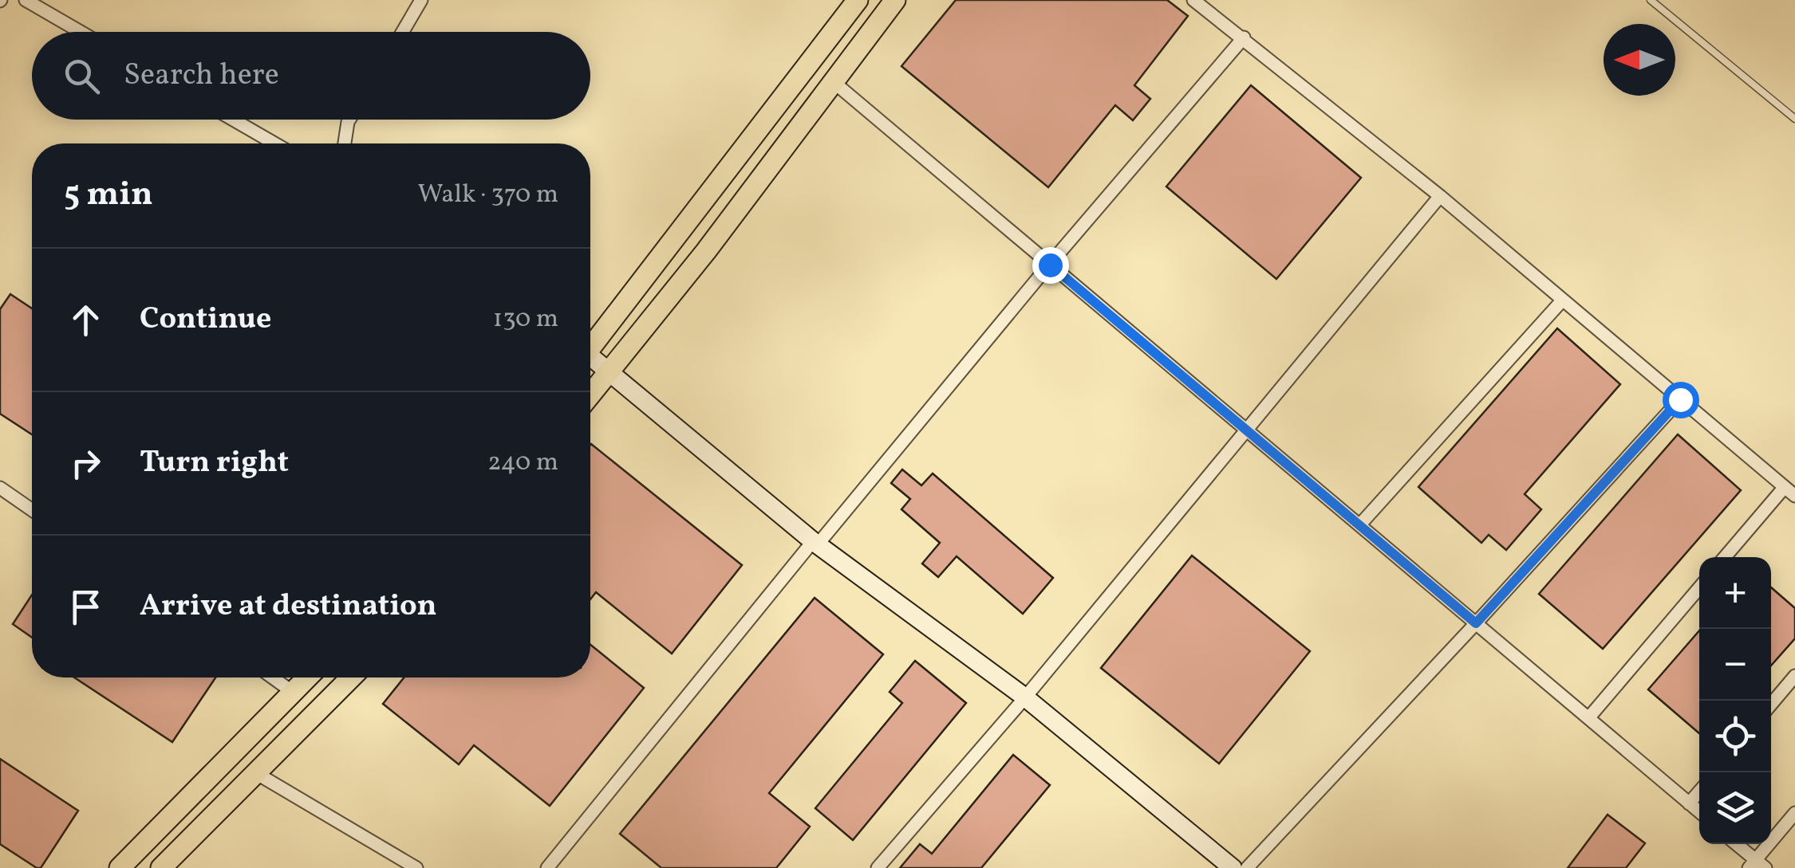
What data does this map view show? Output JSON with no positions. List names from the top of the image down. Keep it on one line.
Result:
{"north":"left","page":{"search":"Search here","heading":["5 min","Walk · 370 m"],"list":[["Continue","130 m"],["Turn right","240 m"],"Arrive at destination"],"map_buttons":["+","−"]}}
